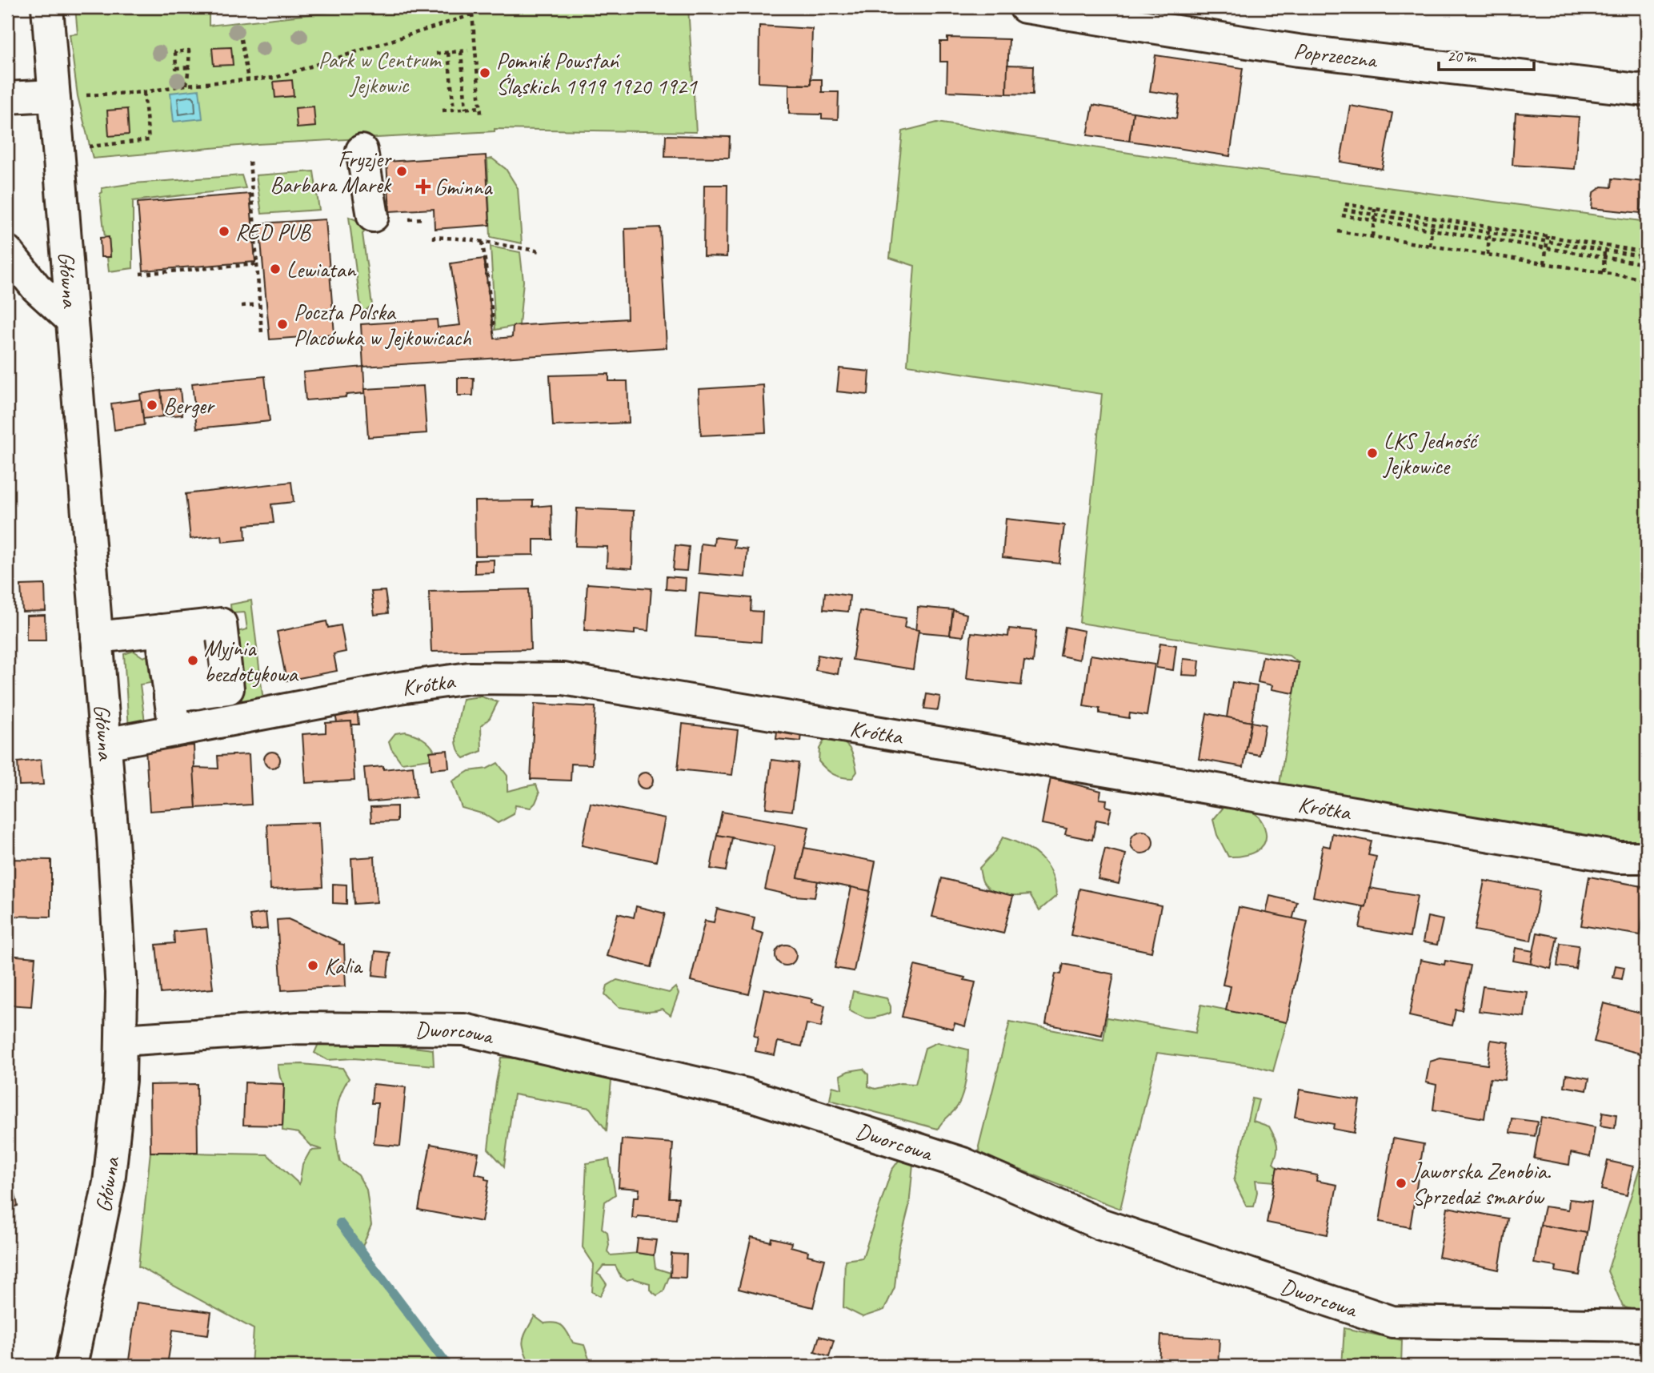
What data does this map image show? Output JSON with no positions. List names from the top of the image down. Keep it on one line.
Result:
{"streets":{"street":["Poprzeczna","Główna","Krótka","Dworcowa"]},"crossings":[["Główna","Krótka"],["Główna","Dworcowa"]],"parks":["Park w Centrum Jejkowic"],"places":{"other":["Pomnik Powstań Śląskich 1919 1920 1921","Fryzjer Barbara Marek","RED PUB","Lewiatan","Poczta Polska Placówka w Jejkowicach","Berger","LKS Jedność Jejkowice","Myjnia bezdotykowa","Kalia","Jaworska Zenobia. Sprzedaż smarów"],"health":["Gminna"]},"scale_bar":"20 m"}
